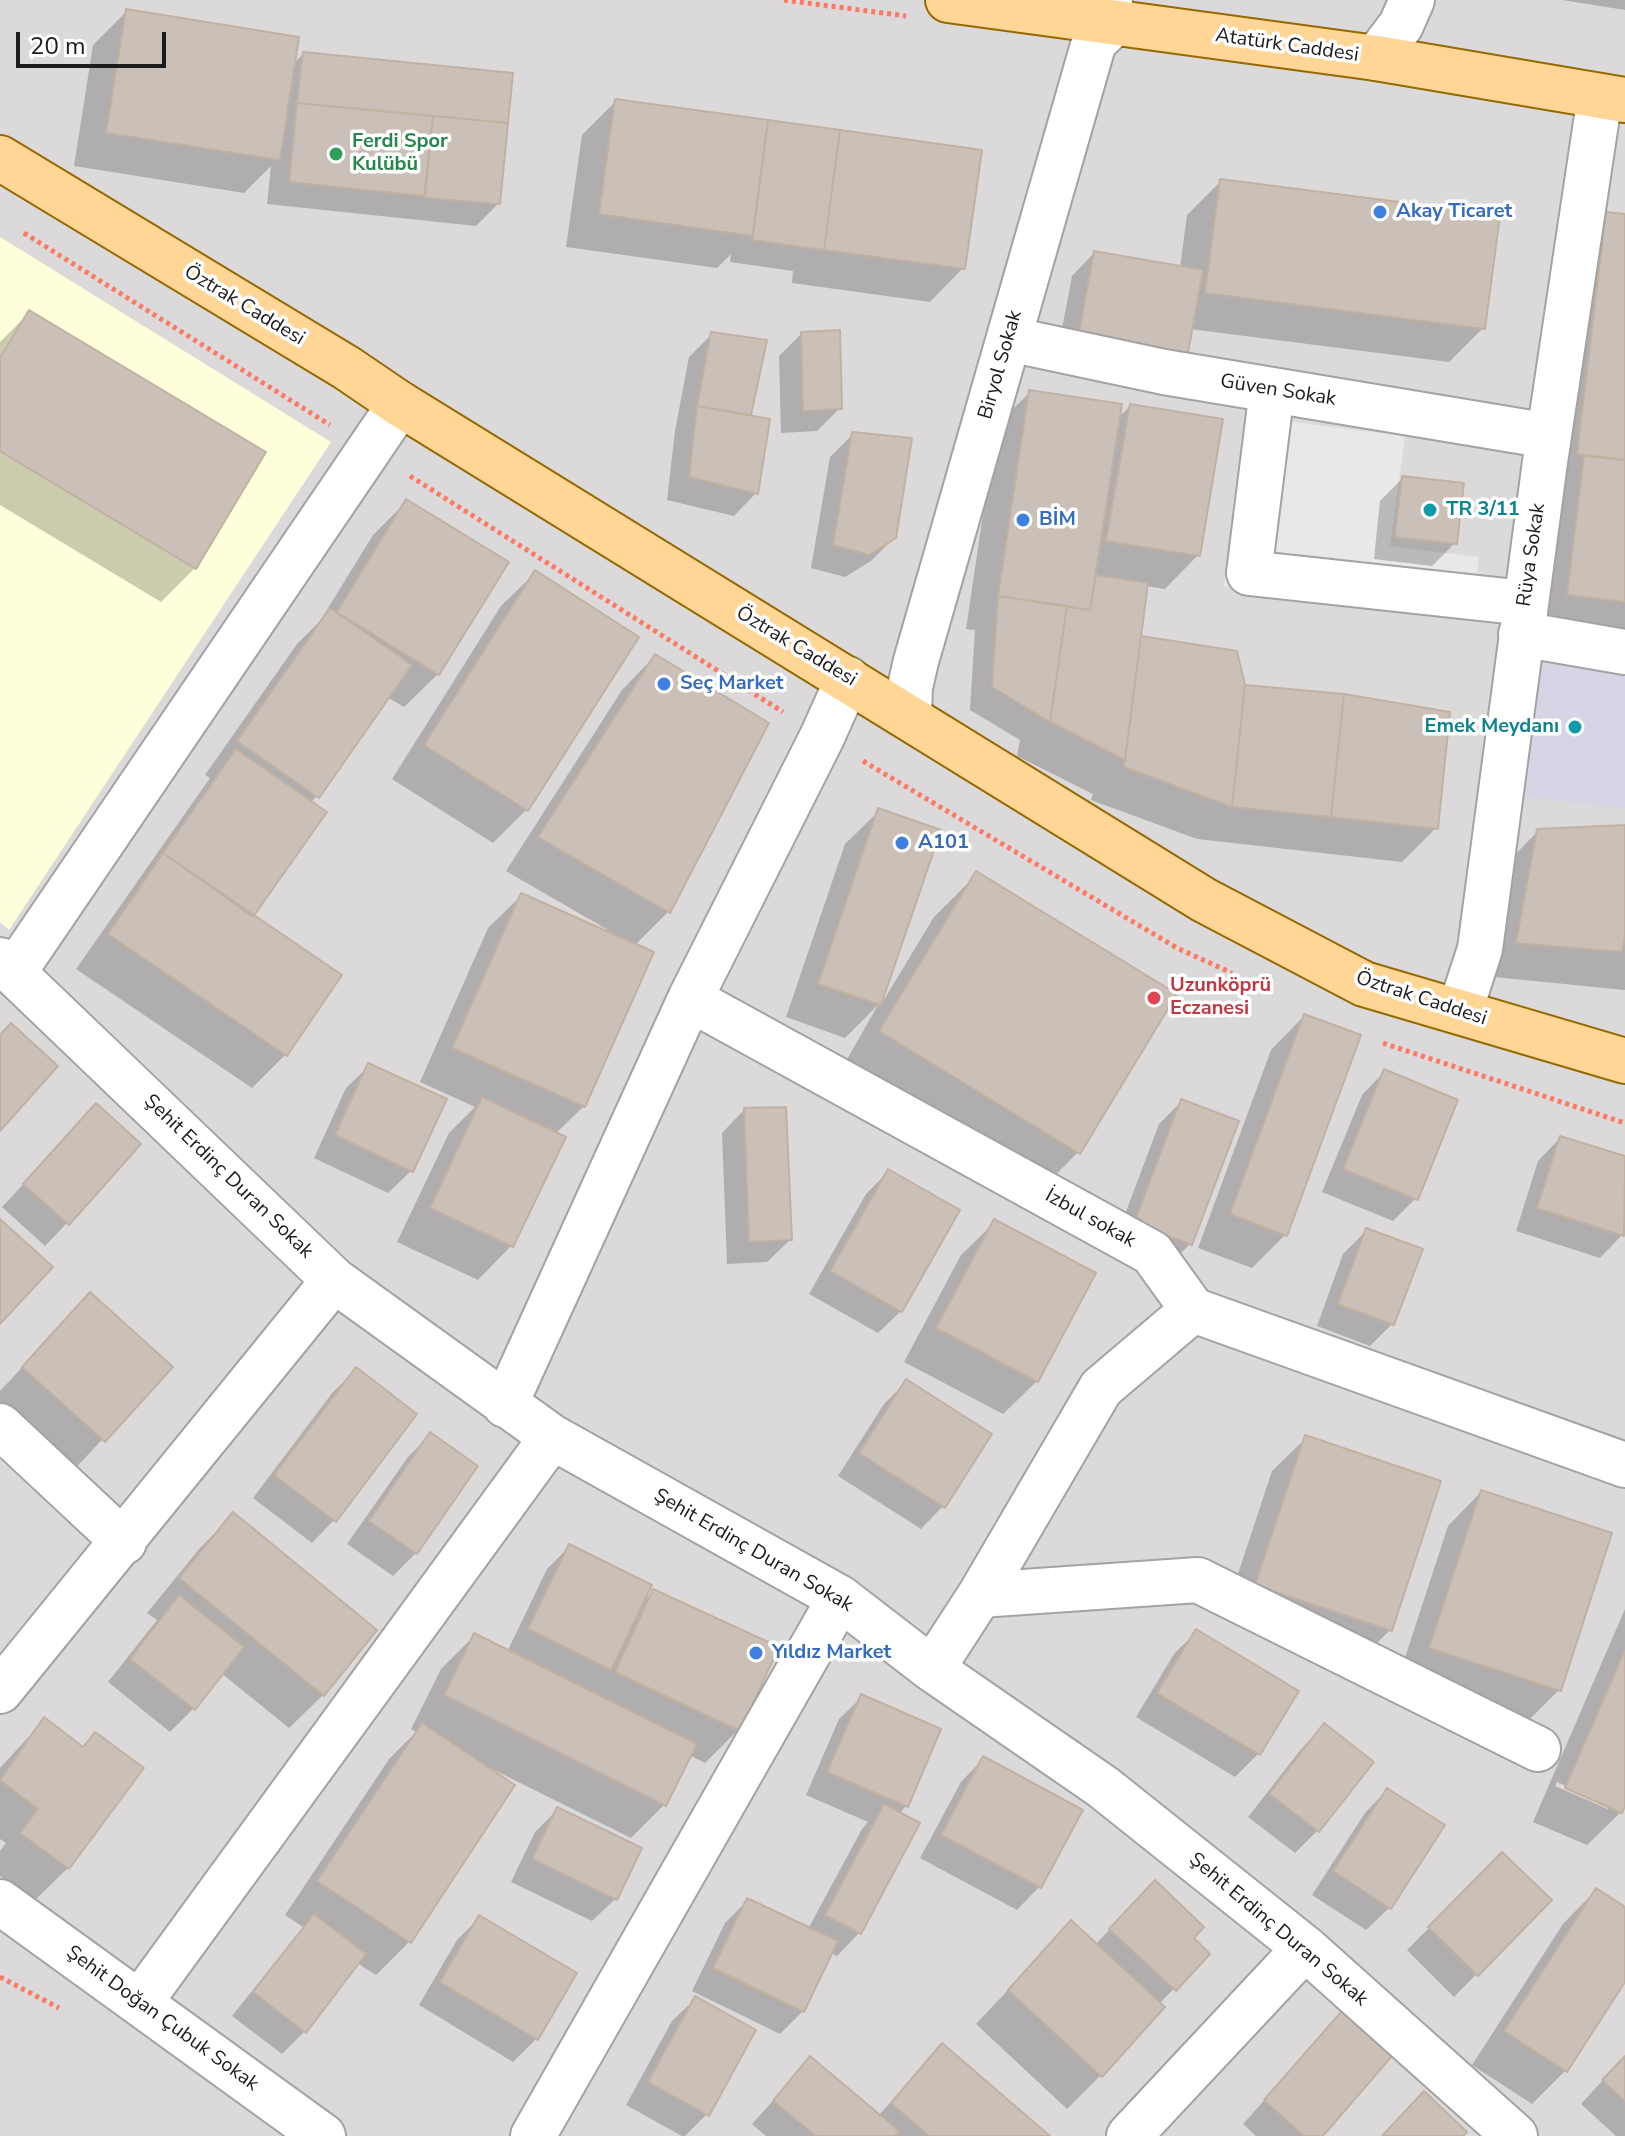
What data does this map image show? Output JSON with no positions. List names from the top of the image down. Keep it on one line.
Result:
{"streets":{"main road":["Atatürk Caddesi","Öztrak Caddesi"],"street":["Biryol Sokak","Güven Sokak","Rüya Sokak","Şehit Erdinç Duran Sokak","İzbul sokak","Şehit Doğan Çubuk Sokak"]},"crossings":[["Atatürk Caddesi","Biryol Sokak"],["Atatürk Caddesi","Rüya Sokak"],["Öztrak Caddesi","Biryol Sokak"],["Öztrak Caddesi","Rüya Sokak"],["Biryol Sokak","Güven Sokak"],["Güven Sokak","Rüya Sokak"]],"places":["Ferdi Spor Kulübü","Akay Ticaret","TR 3/11","BİM","Seç Market","Emek Meydanı","A101","Uzunköprü Eczanesi","Yıldız Market"],"scale_bar":"20 m"}
